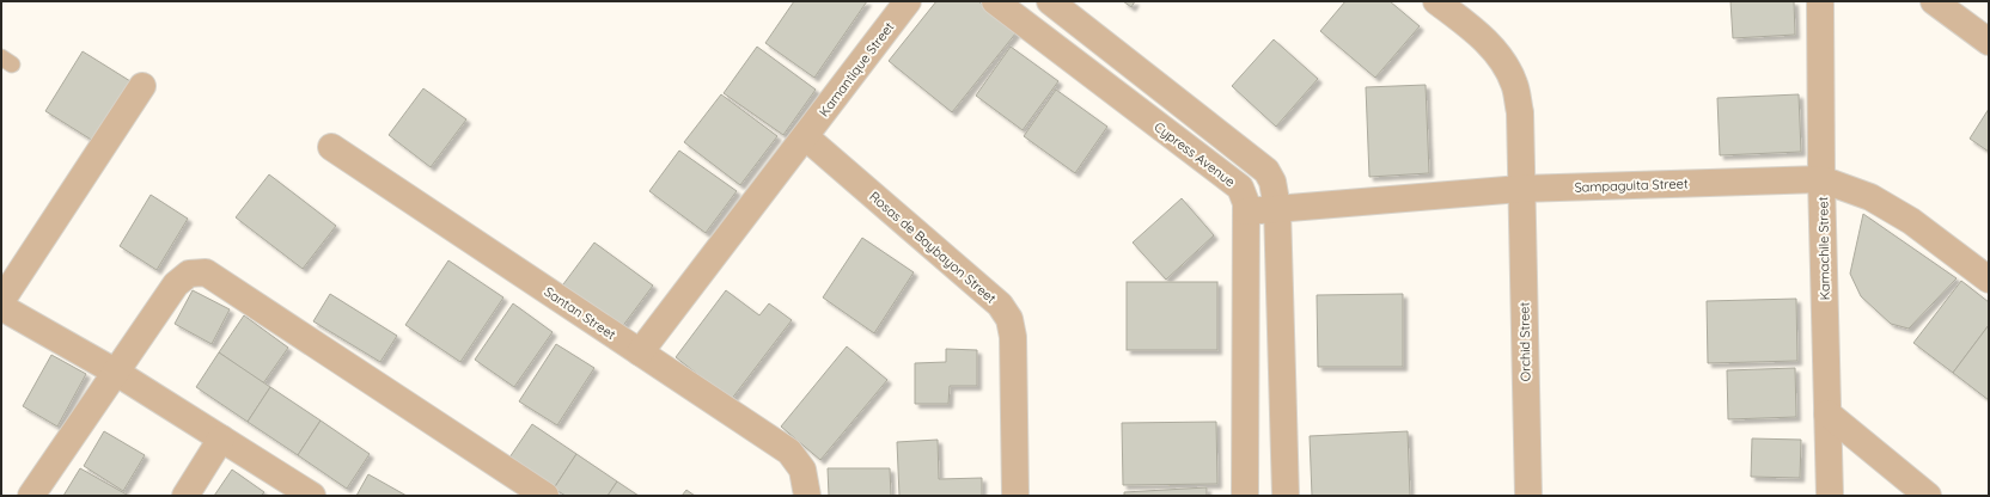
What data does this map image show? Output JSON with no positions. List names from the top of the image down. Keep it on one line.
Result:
{"streets":{"street":["Kamantique Street","Cypress Avenue","Sampaguita Street","Rosas de Baybayon Street","Kamachile Street","Santan Street","Orchid Street"]},"crossings":[["Kamantique Street","Rosas de Baybayon Street"],["Kamantique Street","Santan Street"],["Cypress Avenue","Sampaguita Street"],["Sampaguita Street","Kamachile Street"],["Sampaguita Street","Orchid Street"]]}
